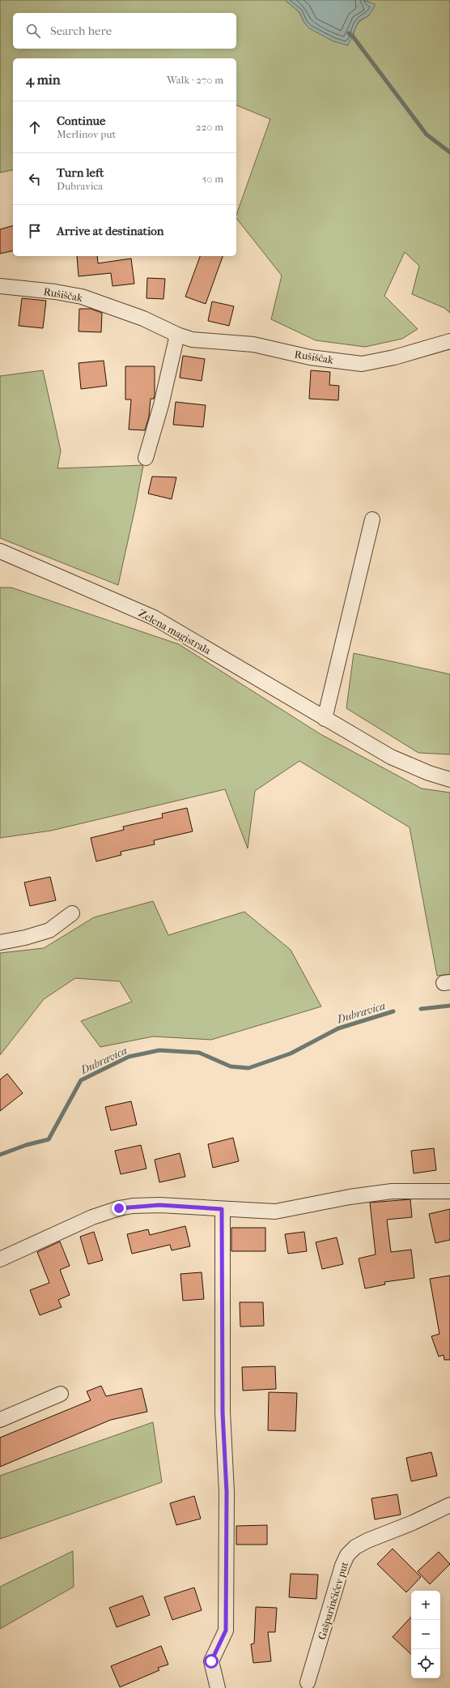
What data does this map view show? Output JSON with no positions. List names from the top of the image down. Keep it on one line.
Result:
{"streets":{"street":["Rušiščak","Zelena magistrala","Gašparinčićev put"]},"water":["Dubravica"],"page":{"search":"Search here","heading":["4 min","Walk · 270 m"],"list":[["Continue","Merlinov put","220 m"],["Turn left","Dubravica","50 m"],"Arrive at destination"],"map_buttons":["+","−"]}}
